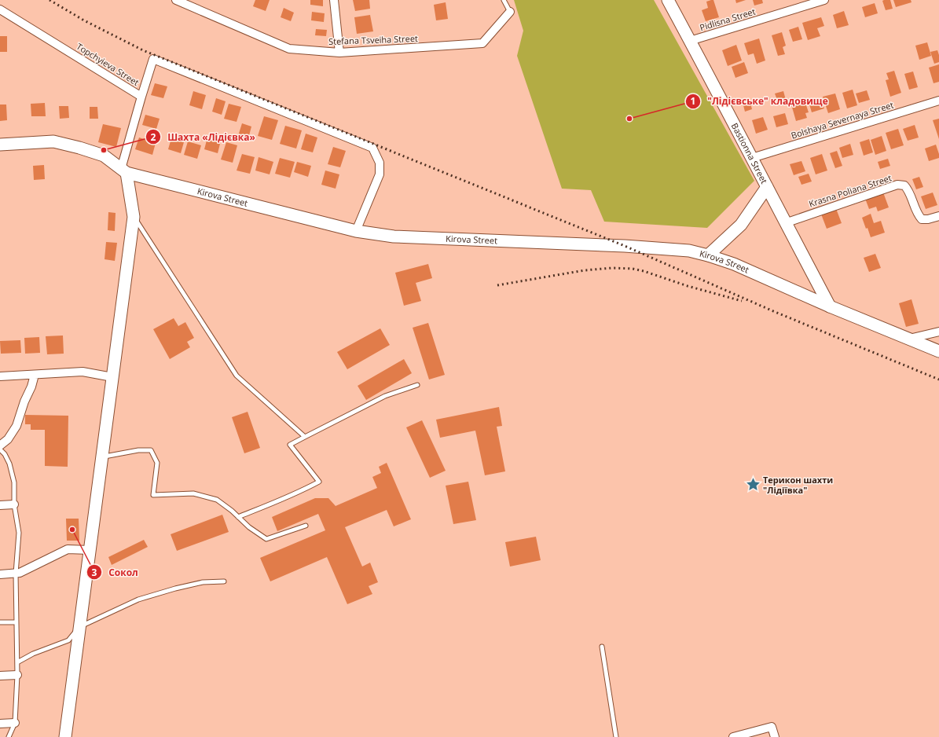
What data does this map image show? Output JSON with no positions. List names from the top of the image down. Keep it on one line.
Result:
{"streets":{"main road":["Bastionna Street","Kirova Street"],"street":["Pidlisna Street","Stefana Tsveiha Street","Topchyieva Street","Bolshaya Severnaya Street","Krasna Poliana Street"]},"crossings":[["Pidlisna Street","Bastionna Street"],["Topchyieva Street","Kirova Street"],["Bolshaya Severnaya Street","Bastionna Street"],["Bastionna Street","Krasna Poliana Street"],["Bastionna Street","Kirova Street"]],"places":{"other":["\"Лідієвське\" кладовище","Шахта «Лідієвка»","Сокол"],"place":["Терикон шахти \"Лідіївка\""]}}
